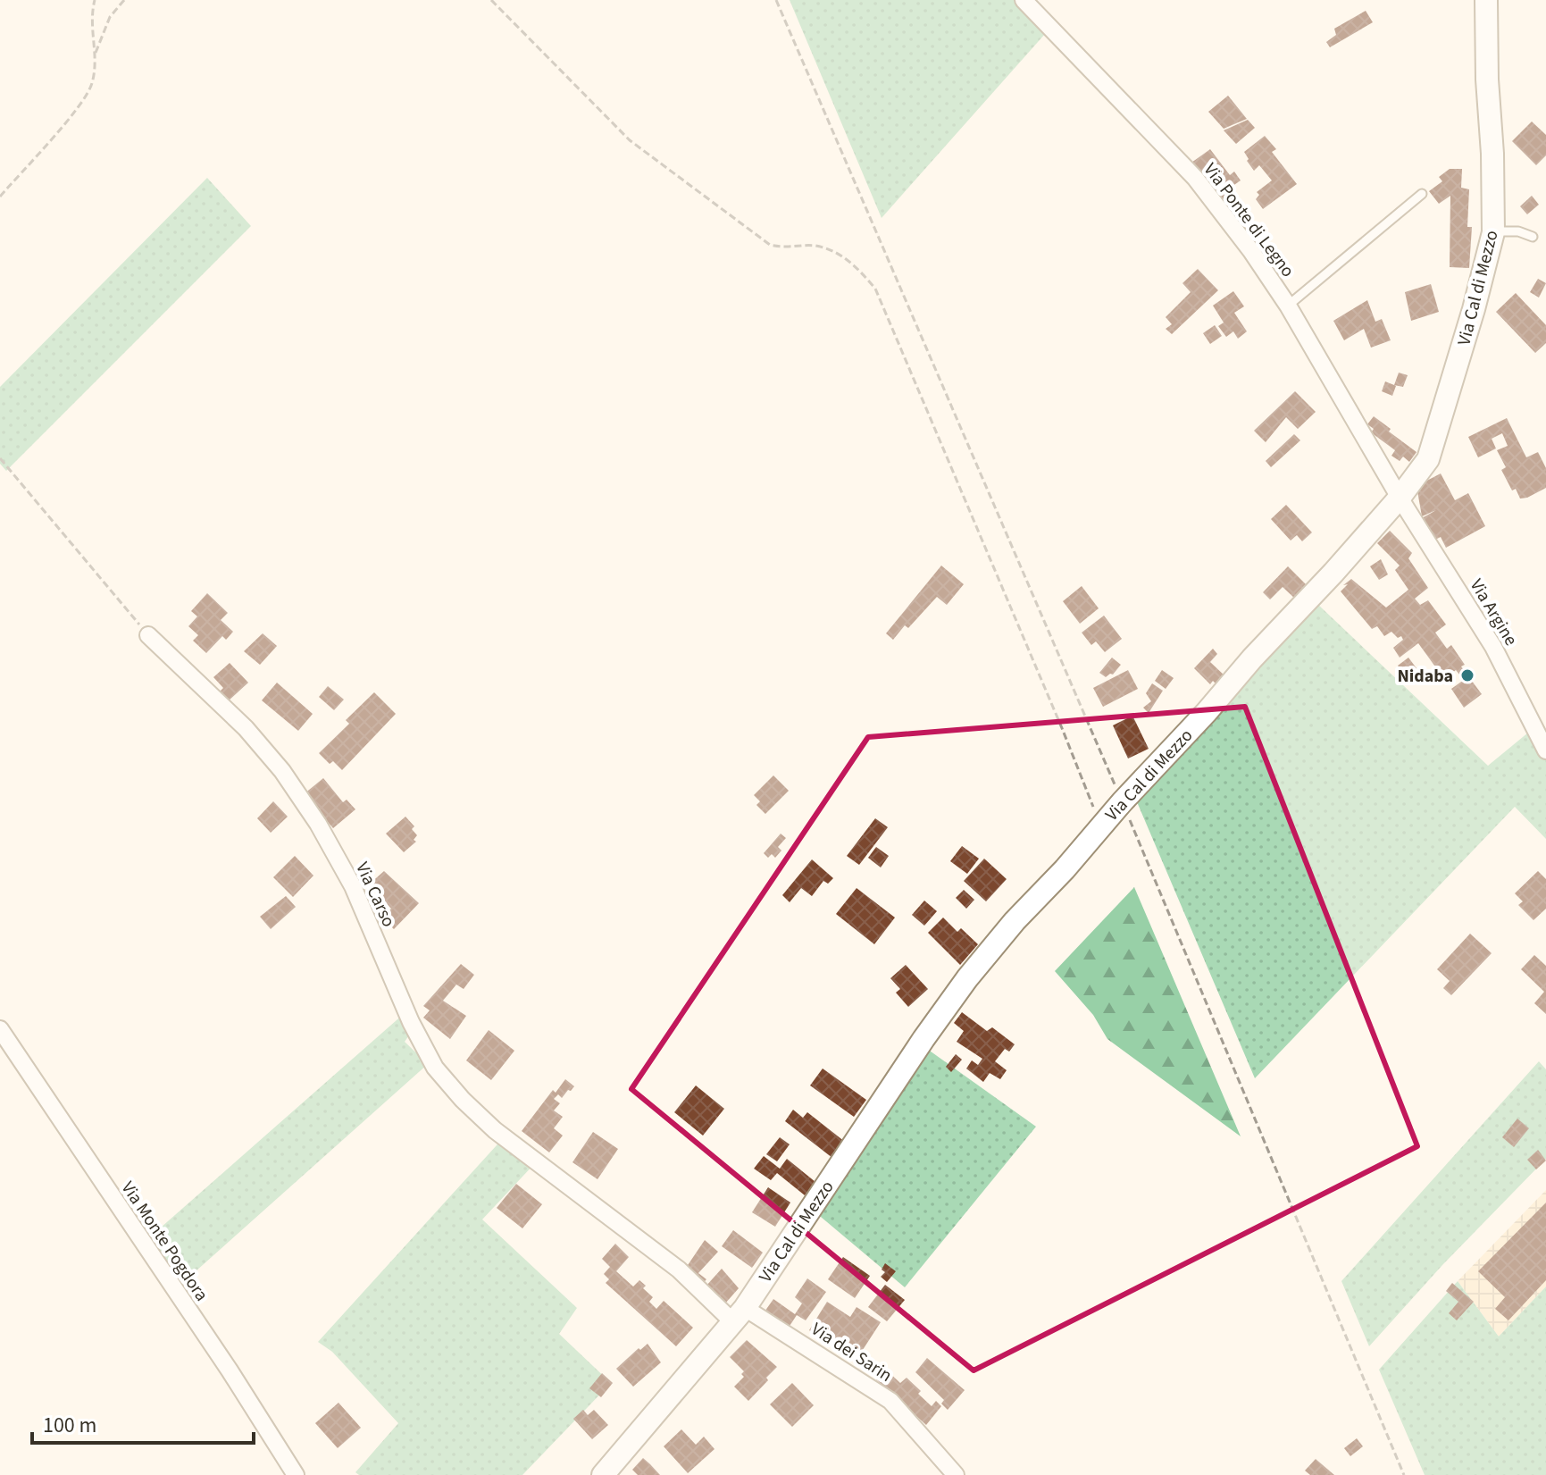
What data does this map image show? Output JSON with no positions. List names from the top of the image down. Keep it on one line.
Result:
{"streets":{"street":["Via Ponte di Legno","Via Cal di Mezzo","Via Argine","Via Carso","Via Monte Pogdora","Via dei Sarin"]},"crossings":[["Via Ponte di Legno","Via Cal di Mezzo"],["Via Ponte di Legno","Via Argine"],["Via Cal di Mezzo","Via Argine"],["Via Cal di Mezzo","Via Carso"],["Via Cal di Mezzo","Via dei Sarin"],["Via Carso","Via dei Sarin"]],"places":["Nidaba"],"scale_bar":"100 m"}
